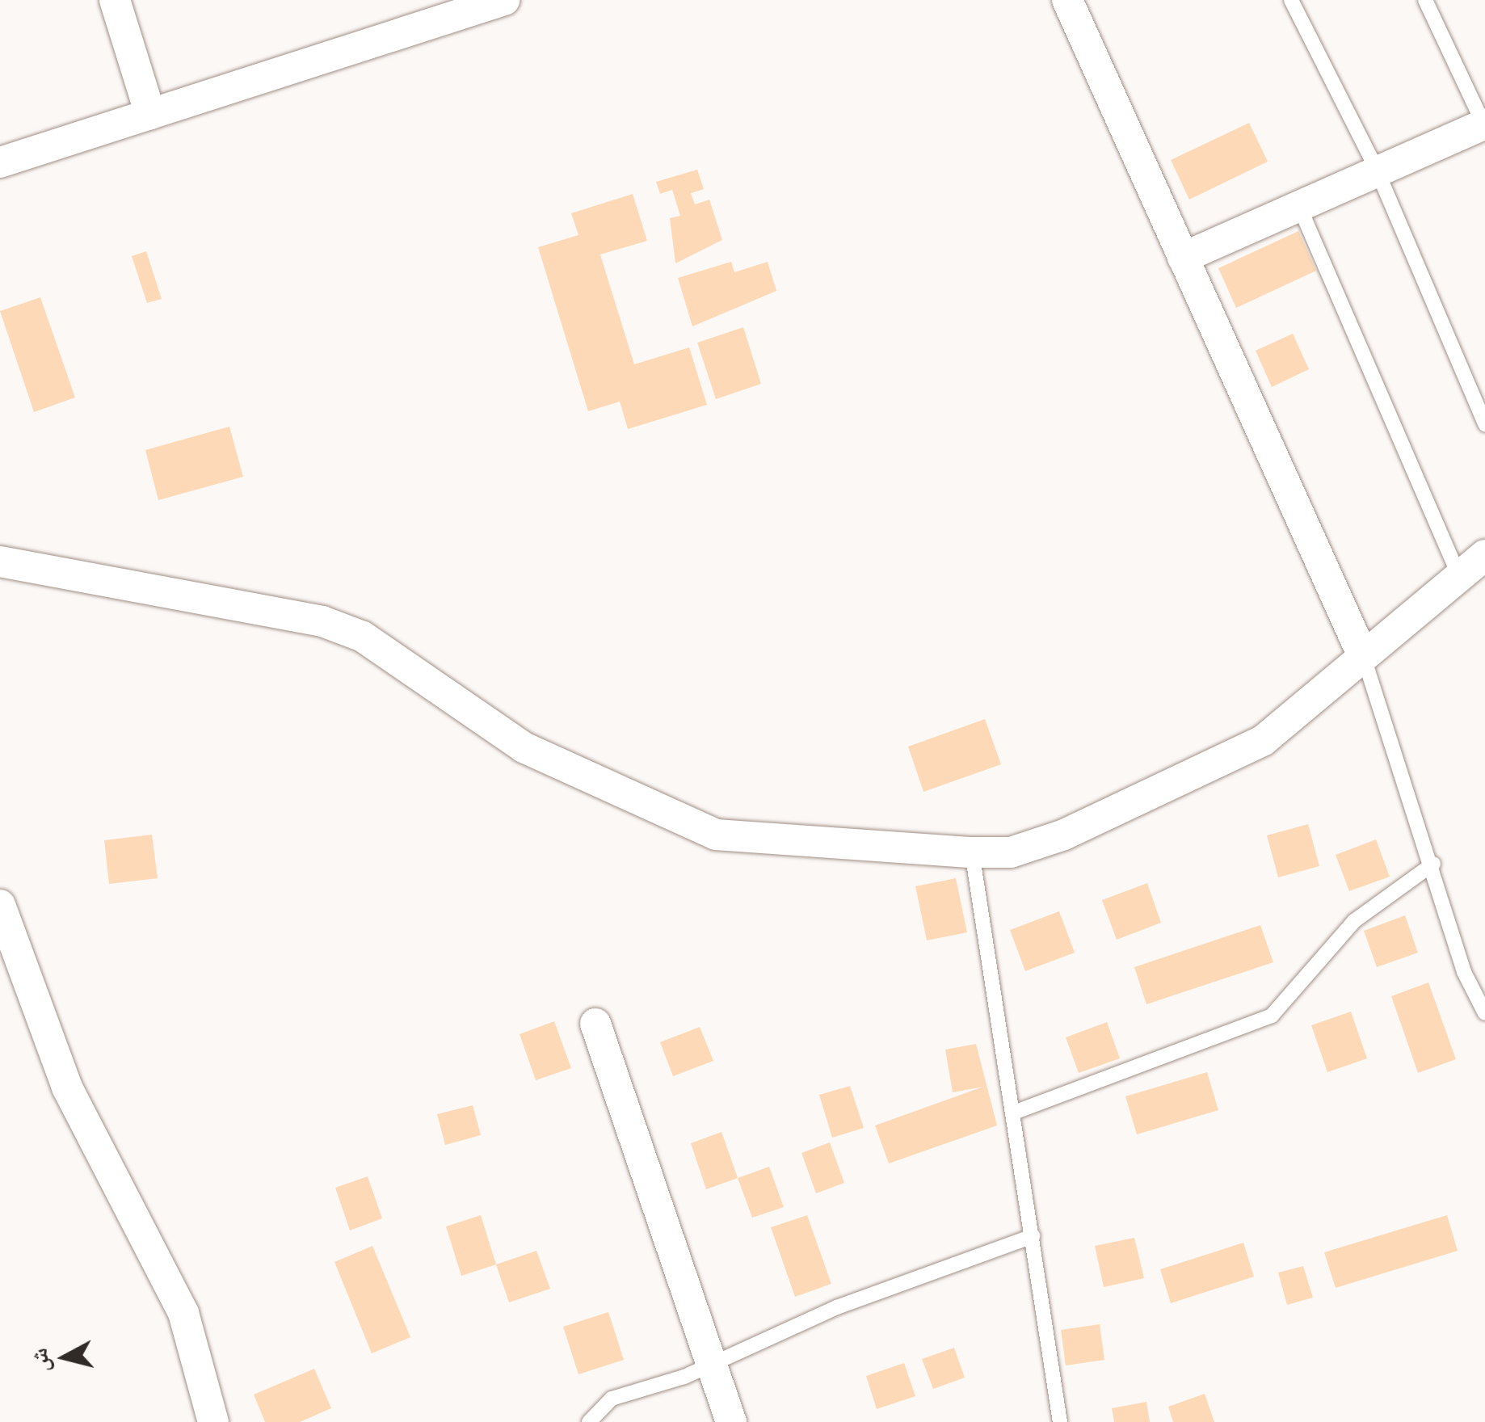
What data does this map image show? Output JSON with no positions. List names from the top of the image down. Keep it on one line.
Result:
{"north":"left"}
